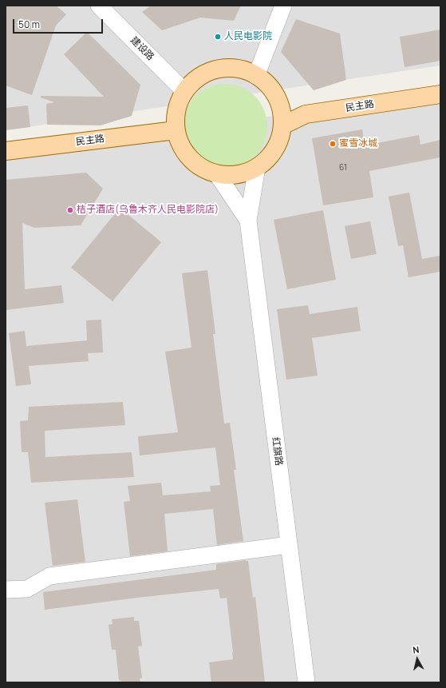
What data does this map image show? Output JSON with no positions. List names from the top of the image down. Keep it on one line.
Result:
{"streets":{"main road":["民主路"],"street":["建设路","红旗路"]},"crossings":[["建设路","民主路"]],"places":["人民电影院","蜜雪冰城","桔子酒店(乌鲁木齐人民电影院店)"],"house_numbers":["61"],"scale_bar":"50 m","north":"top"}
